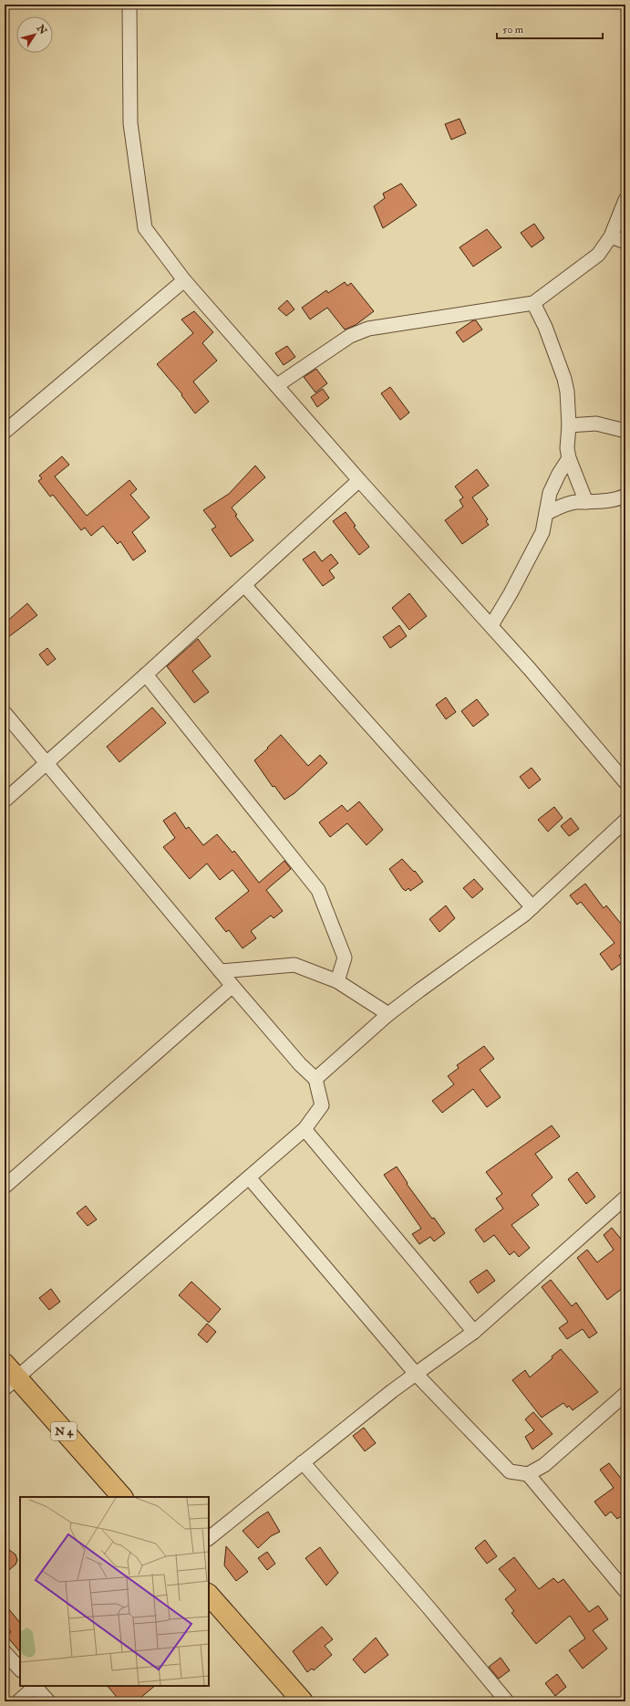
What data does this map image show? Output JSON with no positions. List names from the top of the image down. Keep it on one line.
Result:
{"streets":{"highway":["N 4"]},"scale_bar":"50 m","north":"top right"}
